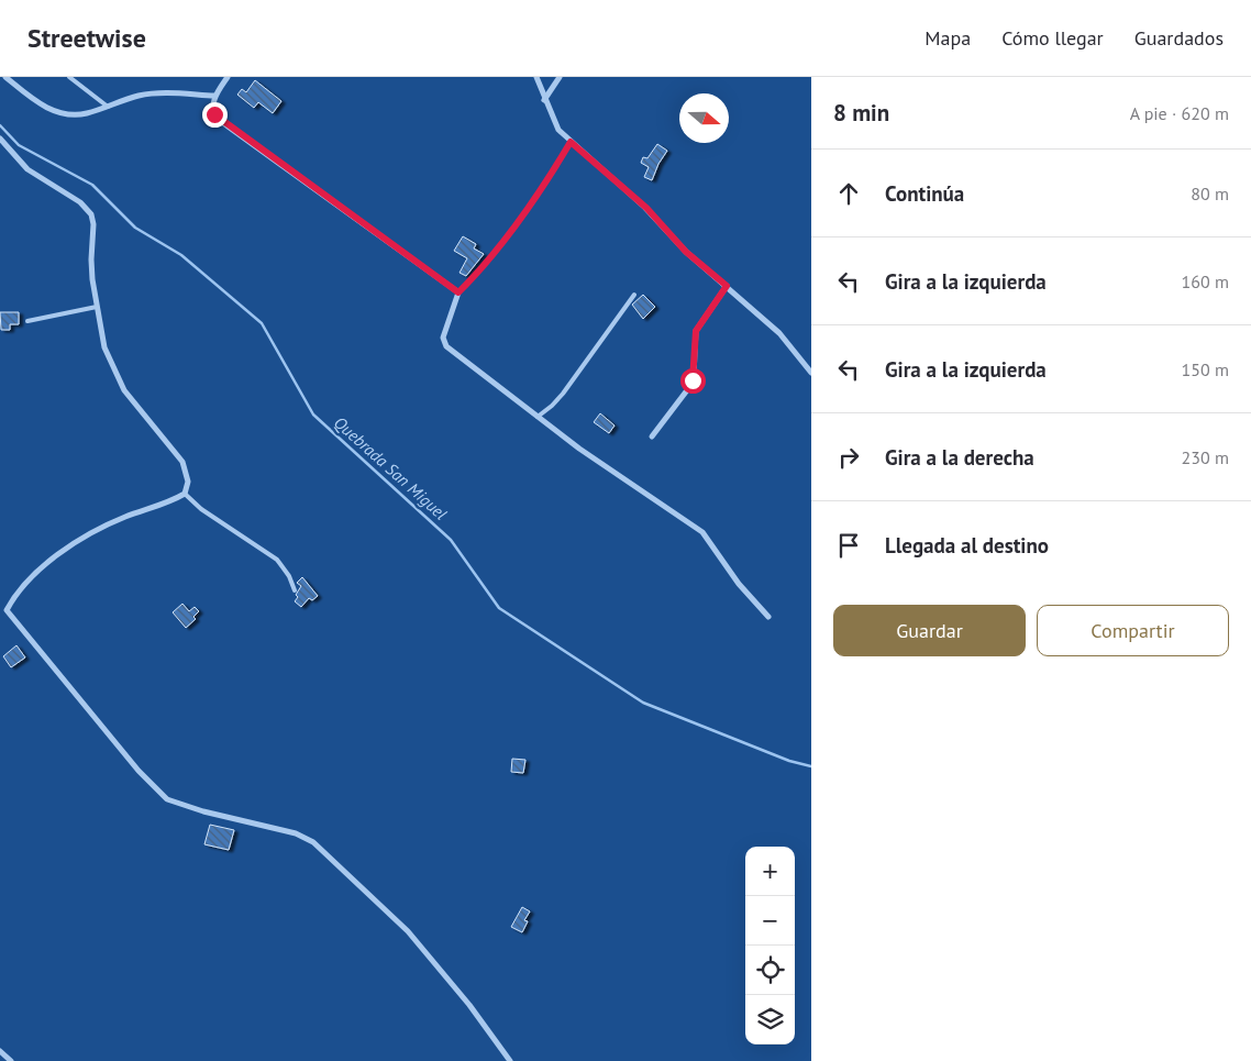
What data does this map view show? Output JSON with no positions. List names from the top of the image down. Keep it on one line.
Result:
{"water":["Quebrada San Miguel"],"north":"right","page":{"header":"Streetwise","nav":["Mapa","Cómo llegar","Guardados"],"heading":["8 min","A pie · 620 m"],"list":[["Continúa","80 m"],["Gira a la izquierda","160 m"],["Gira a la izquierda","150 m"],["Gira a la derecha","230 m"],"Llegada al destino"],"buttons":["Guardar","Compartir"],"map_buttons":["+","−"]}}
